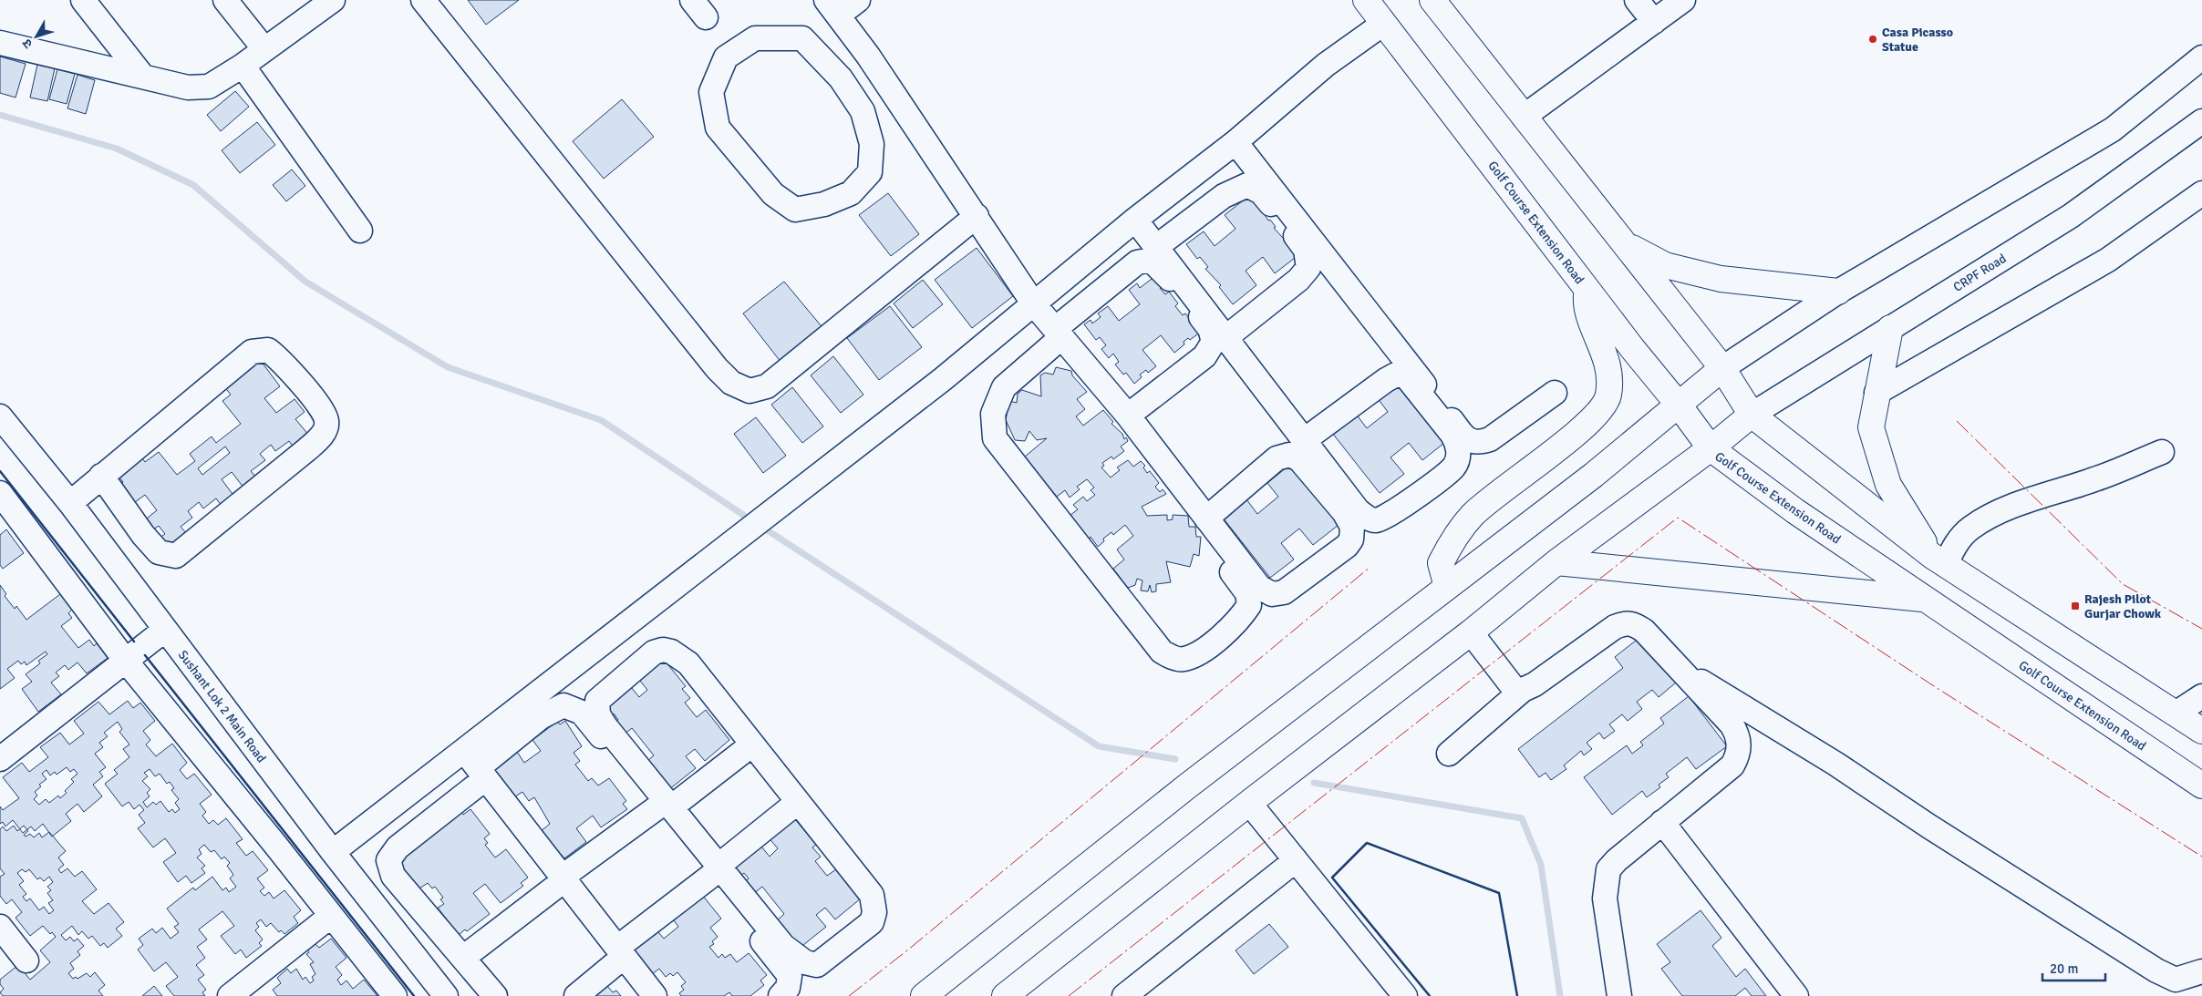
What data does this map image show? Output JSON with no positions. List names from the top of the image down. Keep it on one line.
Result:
{"streets":{"main road":["Golf Course Extension Road"],"street":["CRPF Road","Sushant Lok 2 Main Road"]},"places":{"other":["Casa Picasso Statue"],"transit":["Rajesh Pilot Gurjar Chowk"]},"scale_bar":"20 m","north":"bottom left"}
